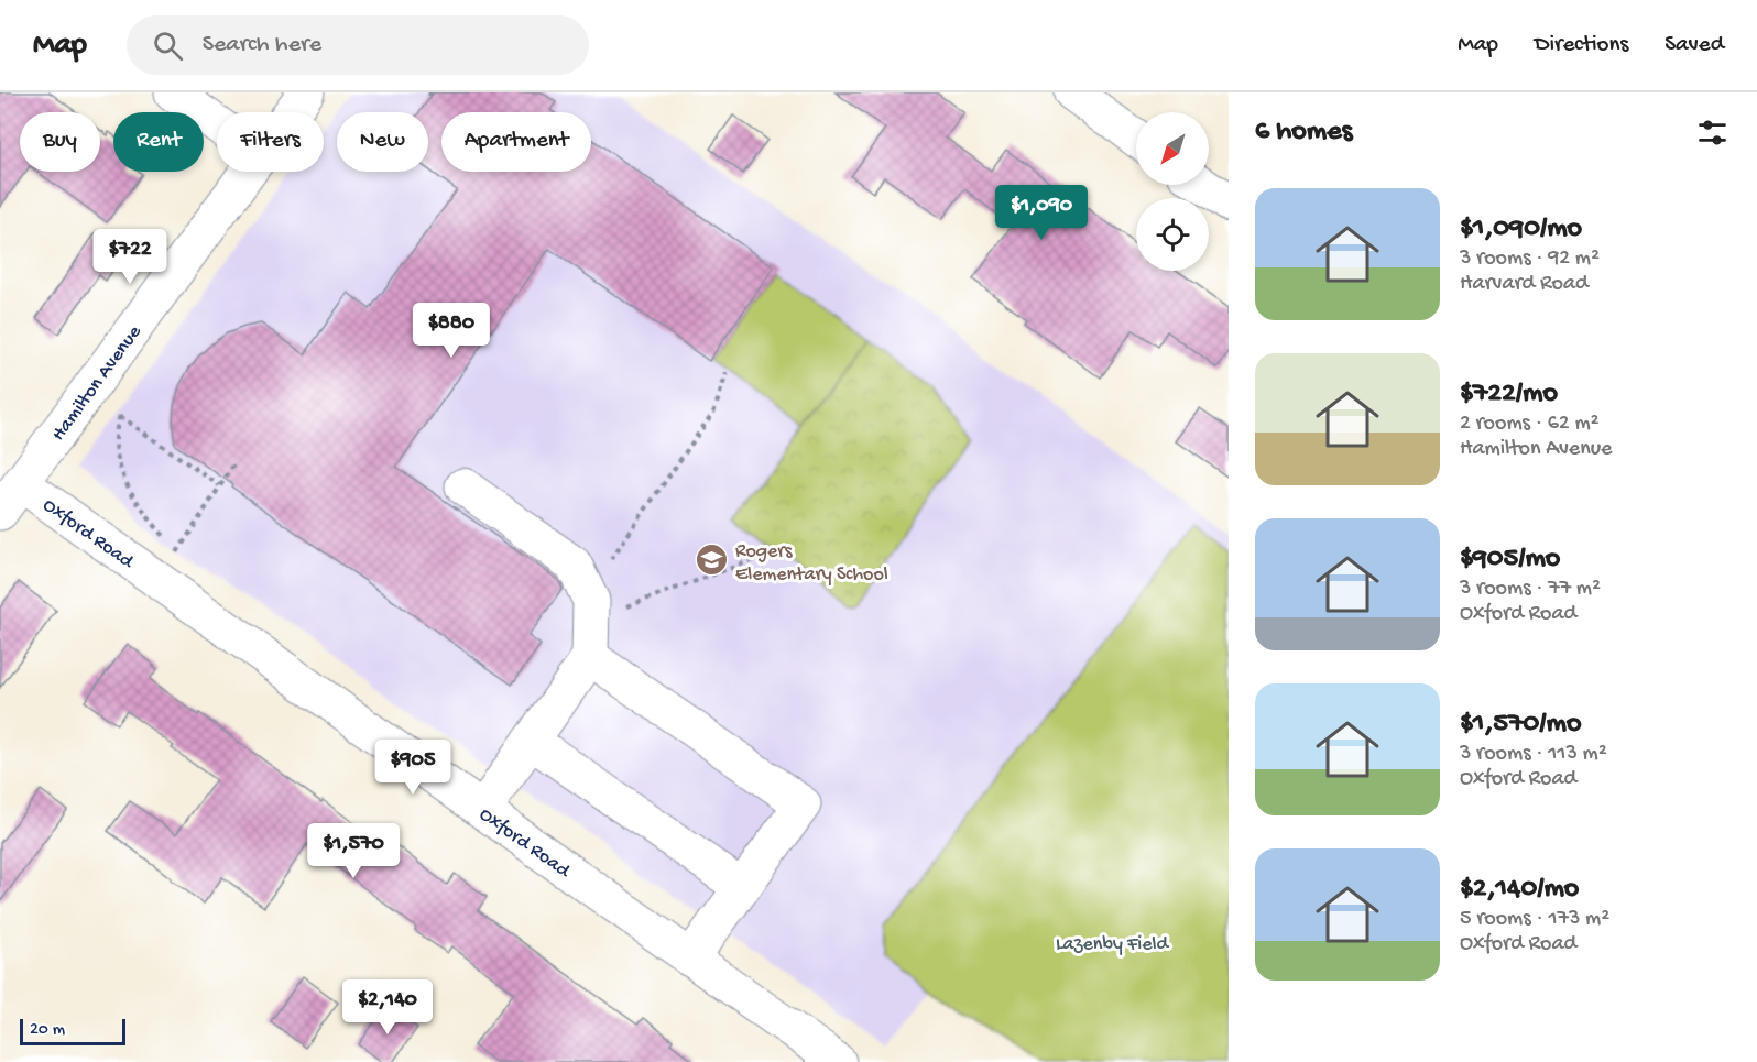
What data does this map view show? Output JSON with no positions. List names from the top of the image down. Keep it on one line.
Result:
{"streets":{"street":["Hamilton Avenue","Oxford Road"]},"crossings":[["Hamilton Avenue","Oxford Road"]],"parks":["Lazenby Field"],"places":{"school or university":["Rogers Elementary School"]},"scale_bar":"20 m","north":"bottom left","page":{"header":"Map","search":"Search here","nav":["Map","Directions","Saved"],"heading":"6 homes","chip":["Buy","Rent","Filters","New","Apartment"],"list":[{"name":"$1,090/mo","note":"3 rooms · 92 m² · Harvard Road"},{"name":"$722/mo","note":"2 rooms · 62 m² · Hamilton Avenue"},{"name":"$905/mo","note":"3 rooms · 77 m² · Oxford Road"},{"name":"$1,570/mo","note":"3 rooms · 113 m² · Oxford Road"},{"name":"$2,140/mo","note":"5 rooms · 173 m² · Oxford Road"}],"price":["$1,090","$722","$880","$905","$1,570","$2,140"],"scale":"20 m"}}
